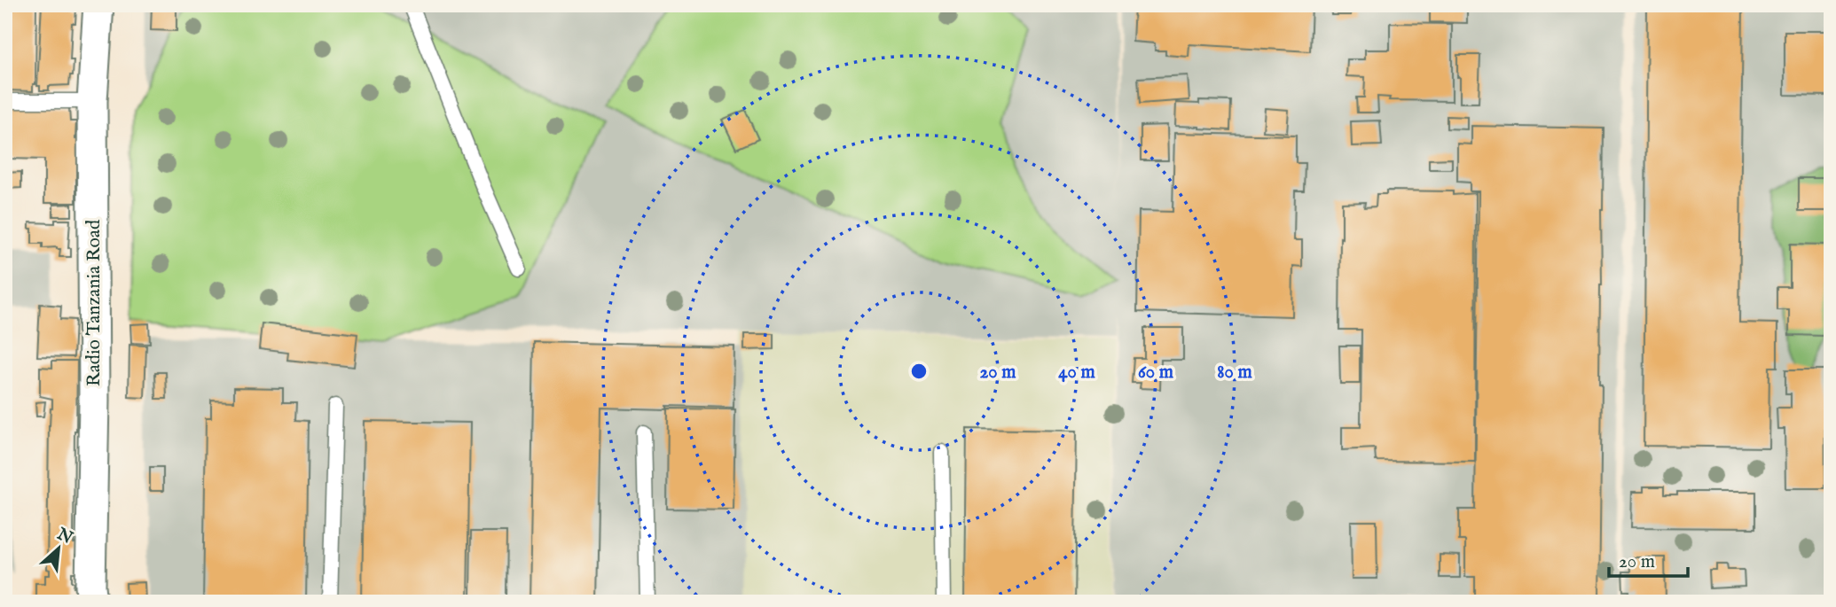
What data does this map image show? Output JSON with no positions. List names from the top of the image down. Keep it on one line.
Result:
{"streets":{"street":["Radio Tanzania Road"]},"scale_bar":"20 m","north":"top right","rings":["20 m","40 m","60 m","80 m"]}
